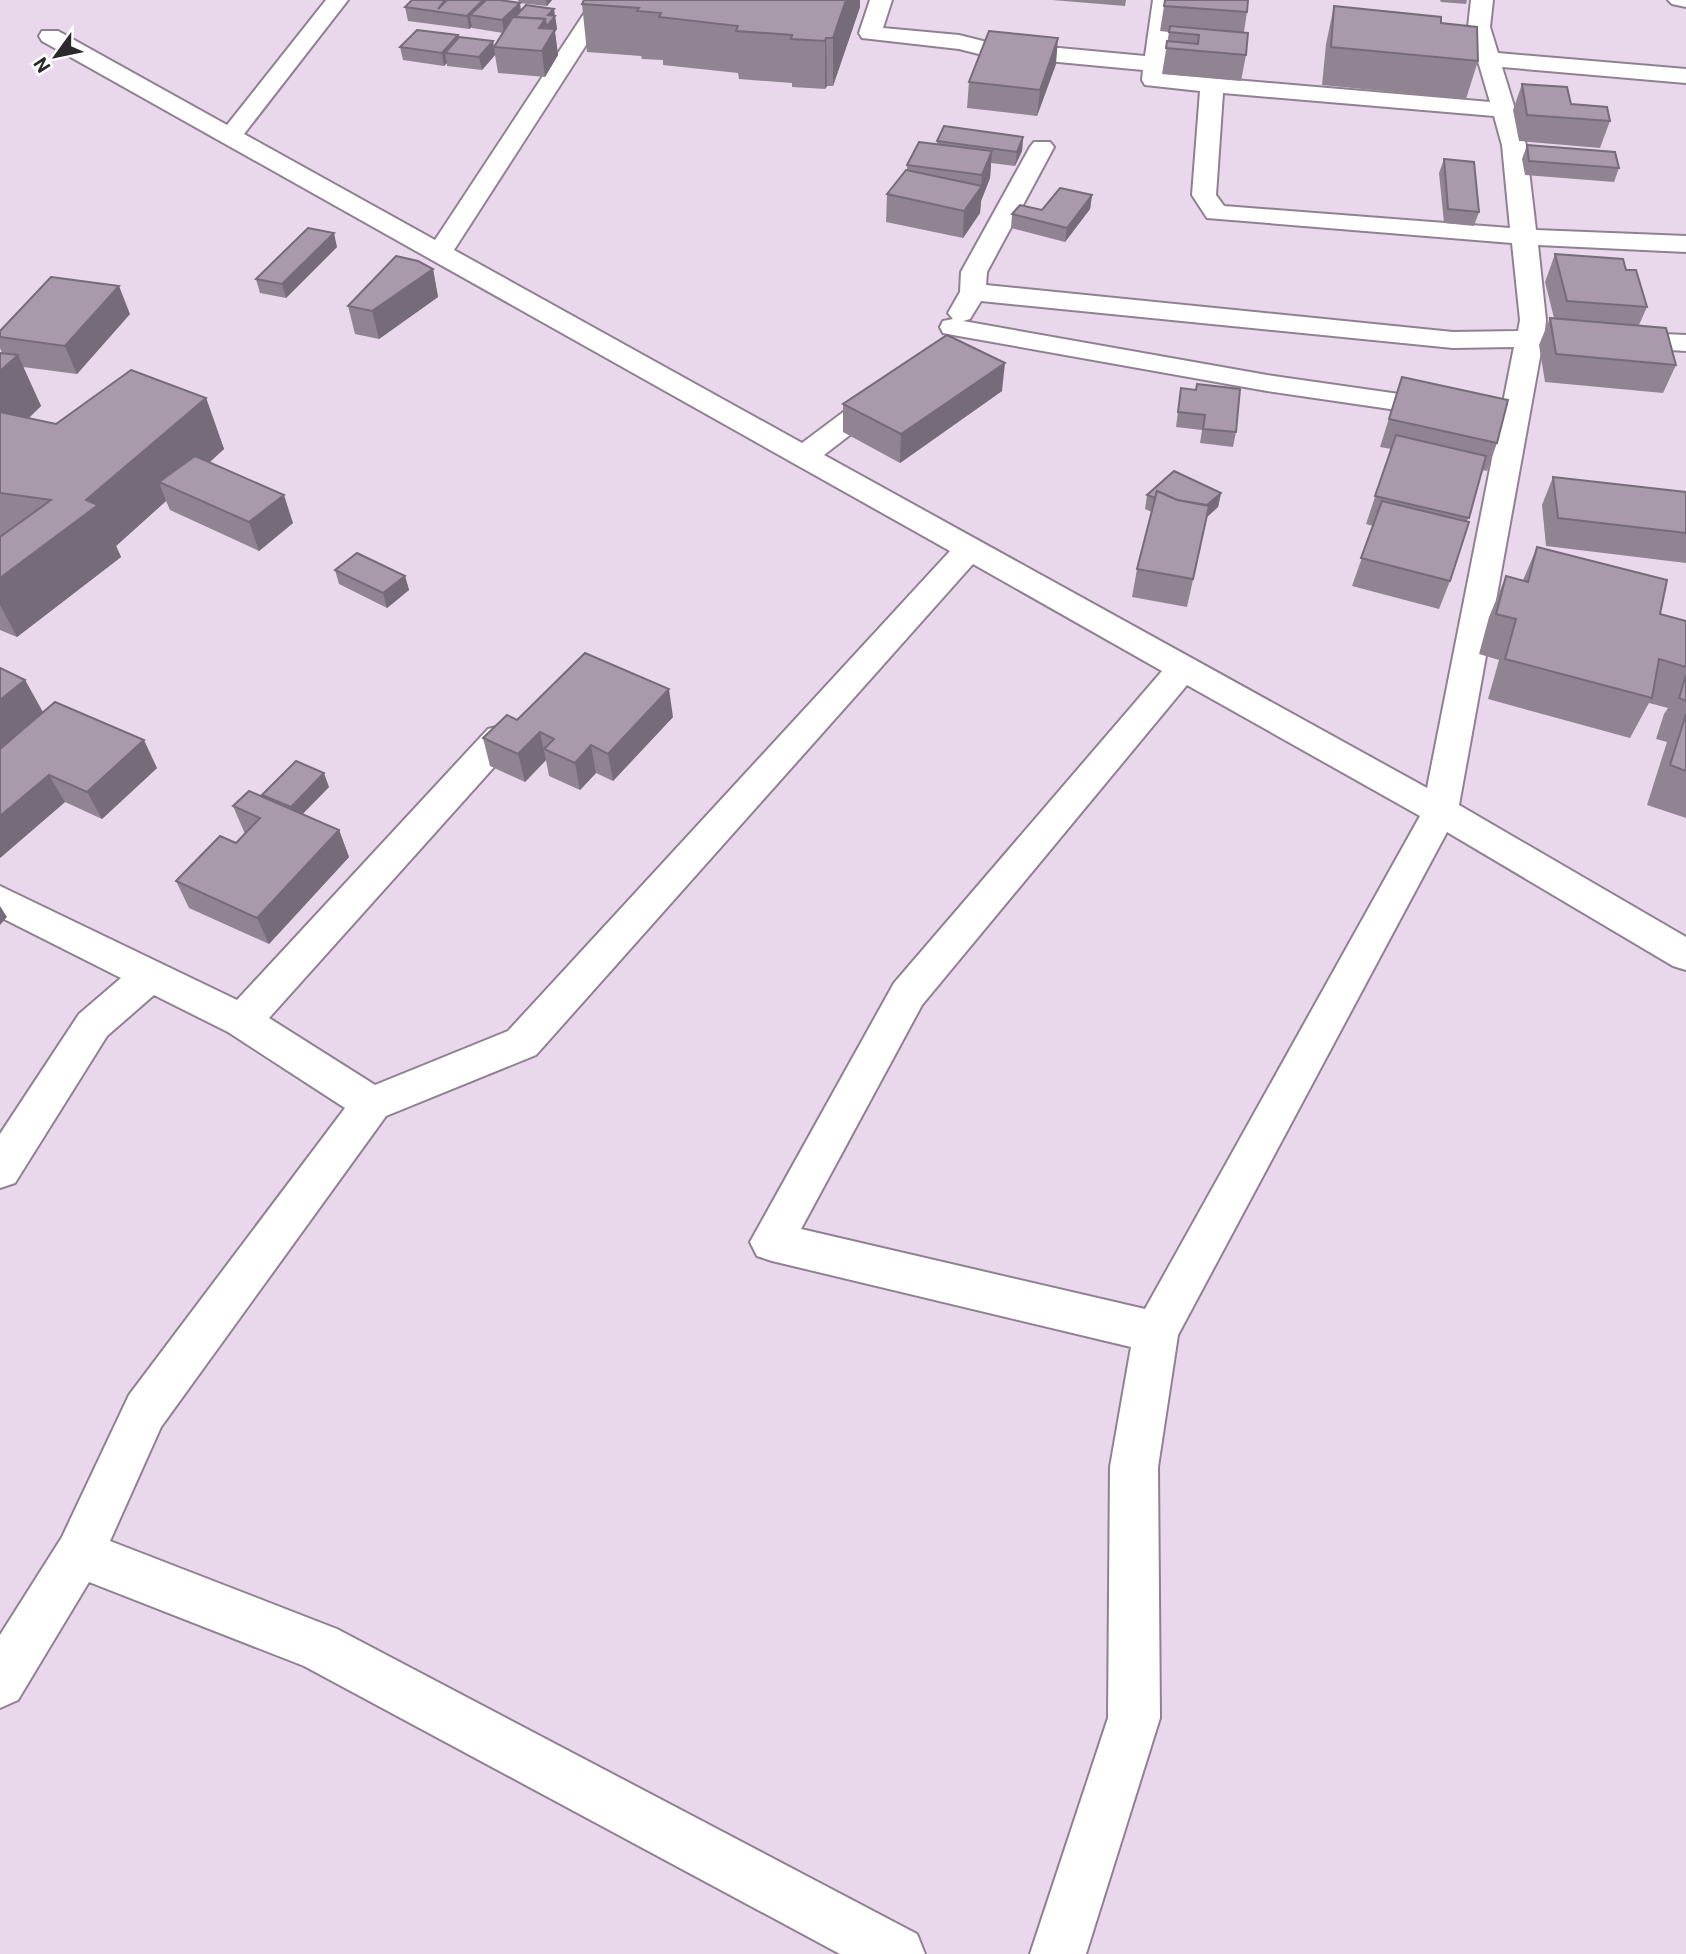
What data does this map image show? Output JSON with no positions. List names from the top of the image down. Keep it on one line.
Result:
{"north":"bottom left"}
